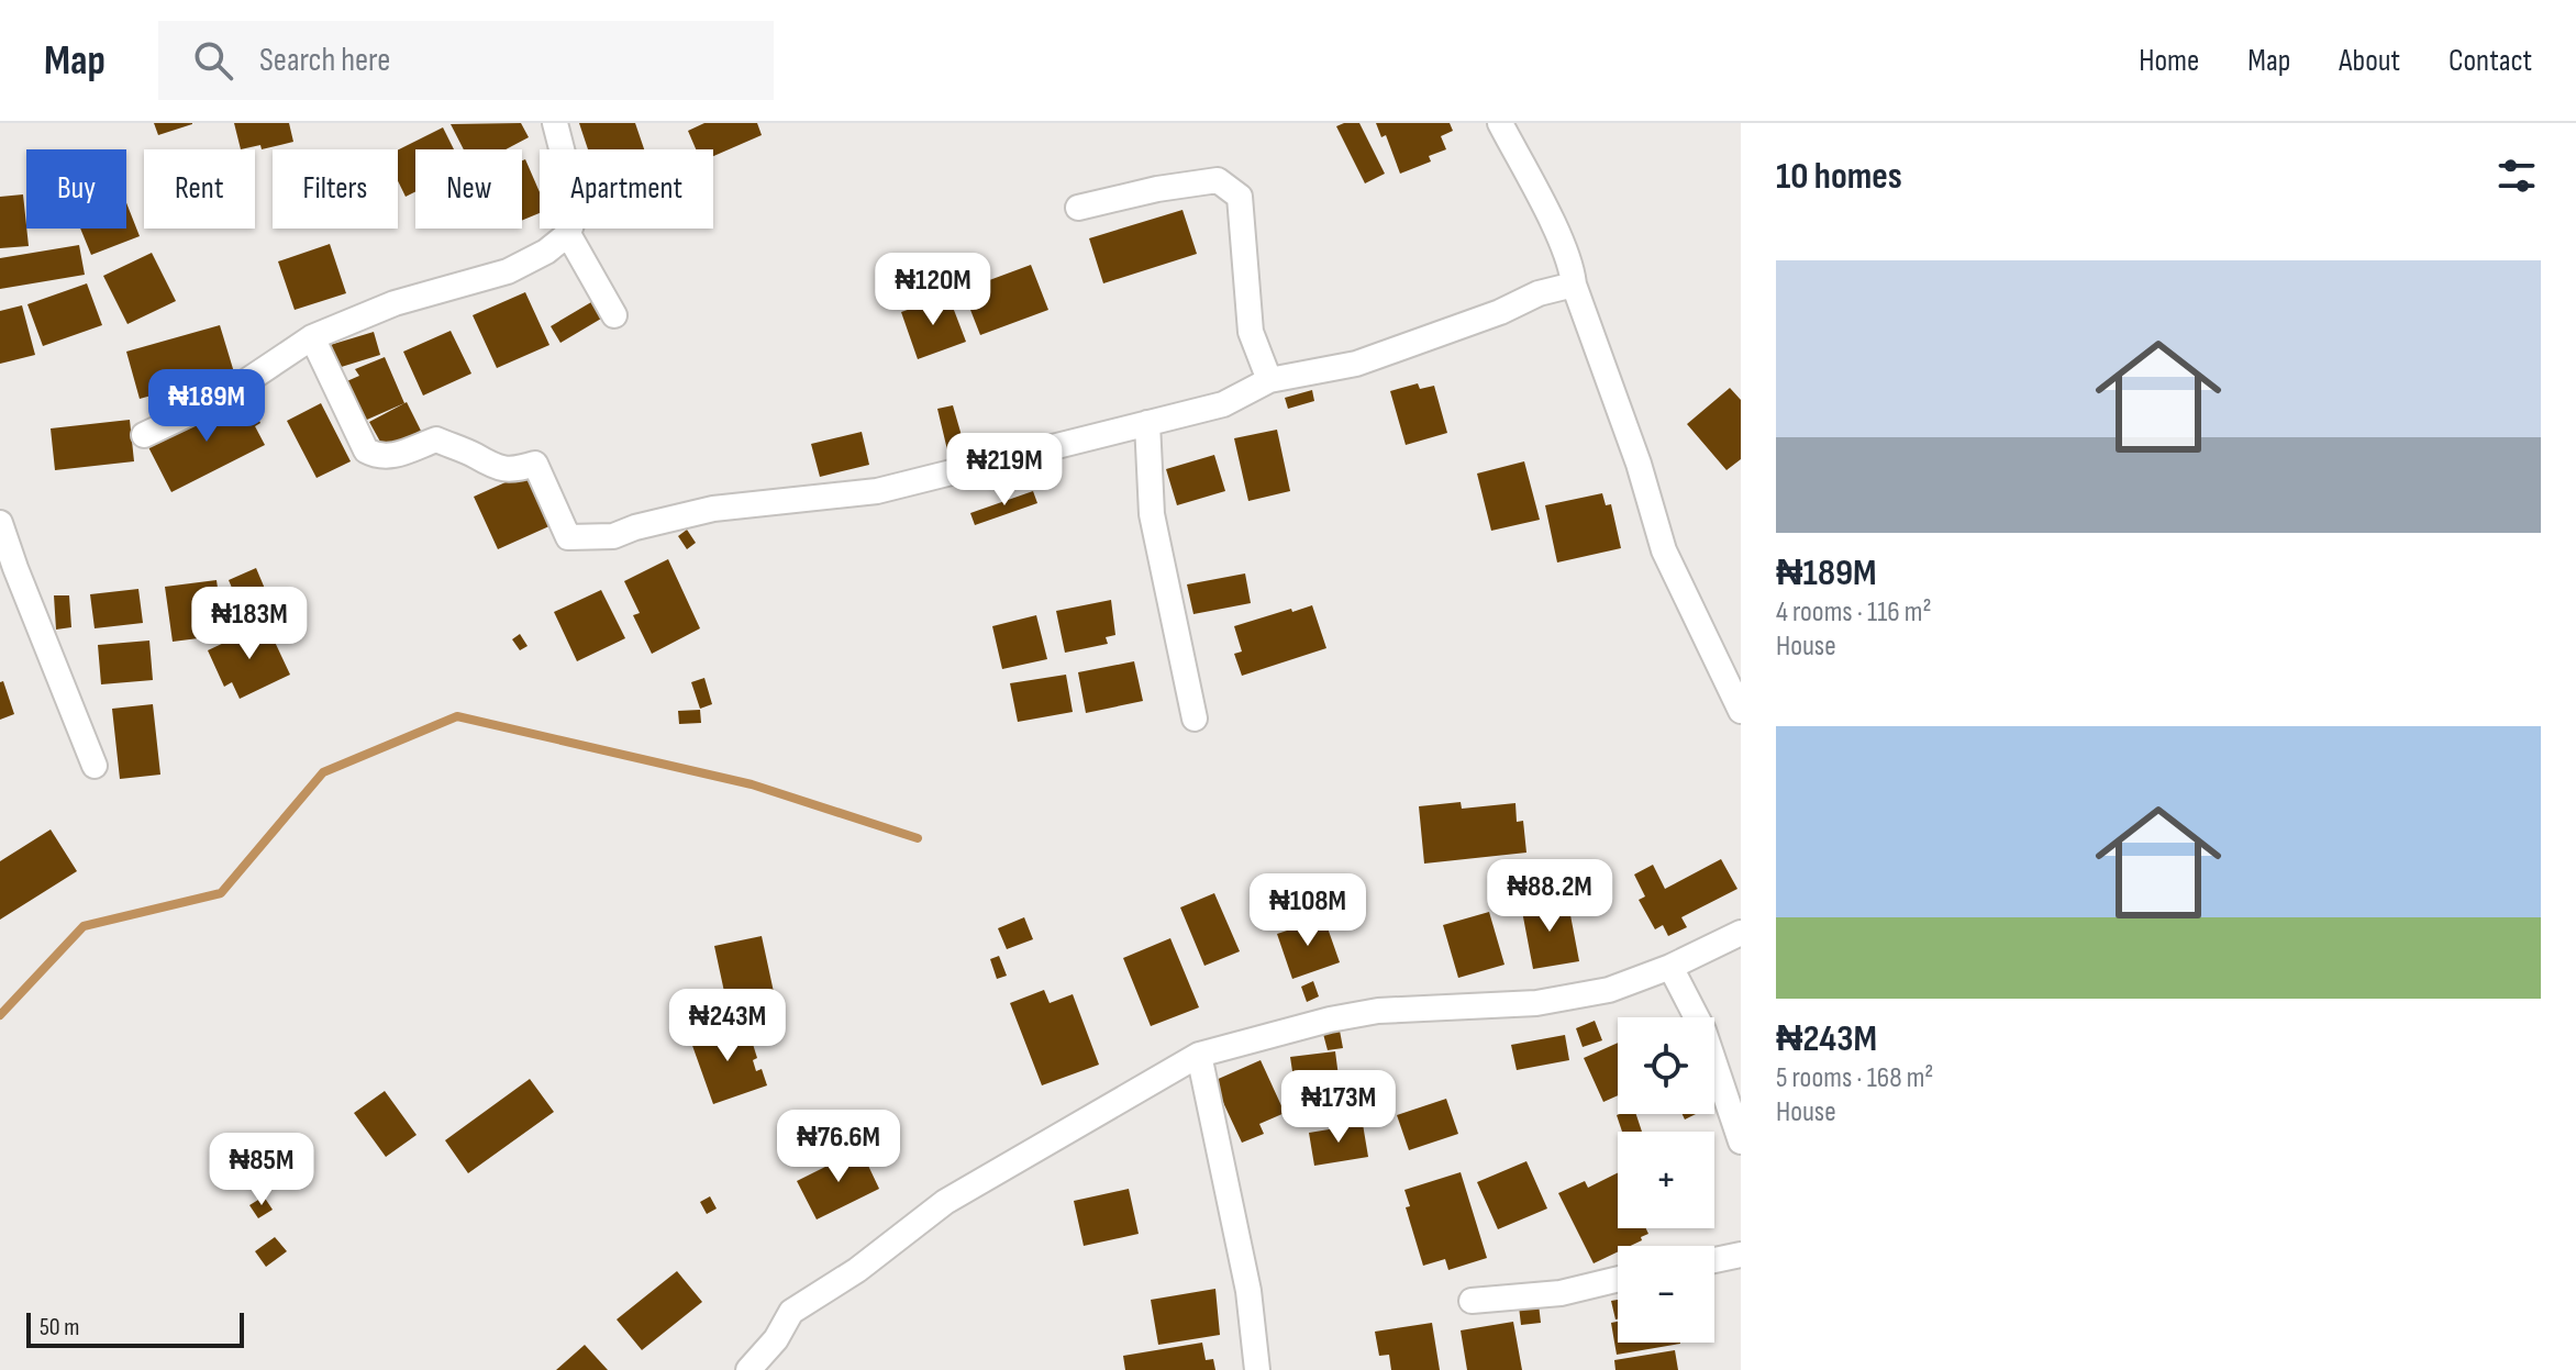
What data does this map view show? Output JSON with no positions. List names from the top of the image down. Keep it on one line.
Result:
{"scale_bar":"50 m","page":{"header":"Map","search":"Search here","nav":["Home","Map","About","Contact"],"heading":"10 homes","chip":["Buy","Rent","Filters","New","Apartment"],"list":[{"name":"₦189M","note":"4 rooms · 116 m² · House"},{"name":"₦243M","note":"5 rooms · 168 m² · House"}],"price":["₦120M","₦189M","₦219M","₦183M","₦88.2M","₦108M","₦243M","₦173M","₦76.6M","₦85M"],"map_buttons":["+","−"],"scale":"50 m"}}
